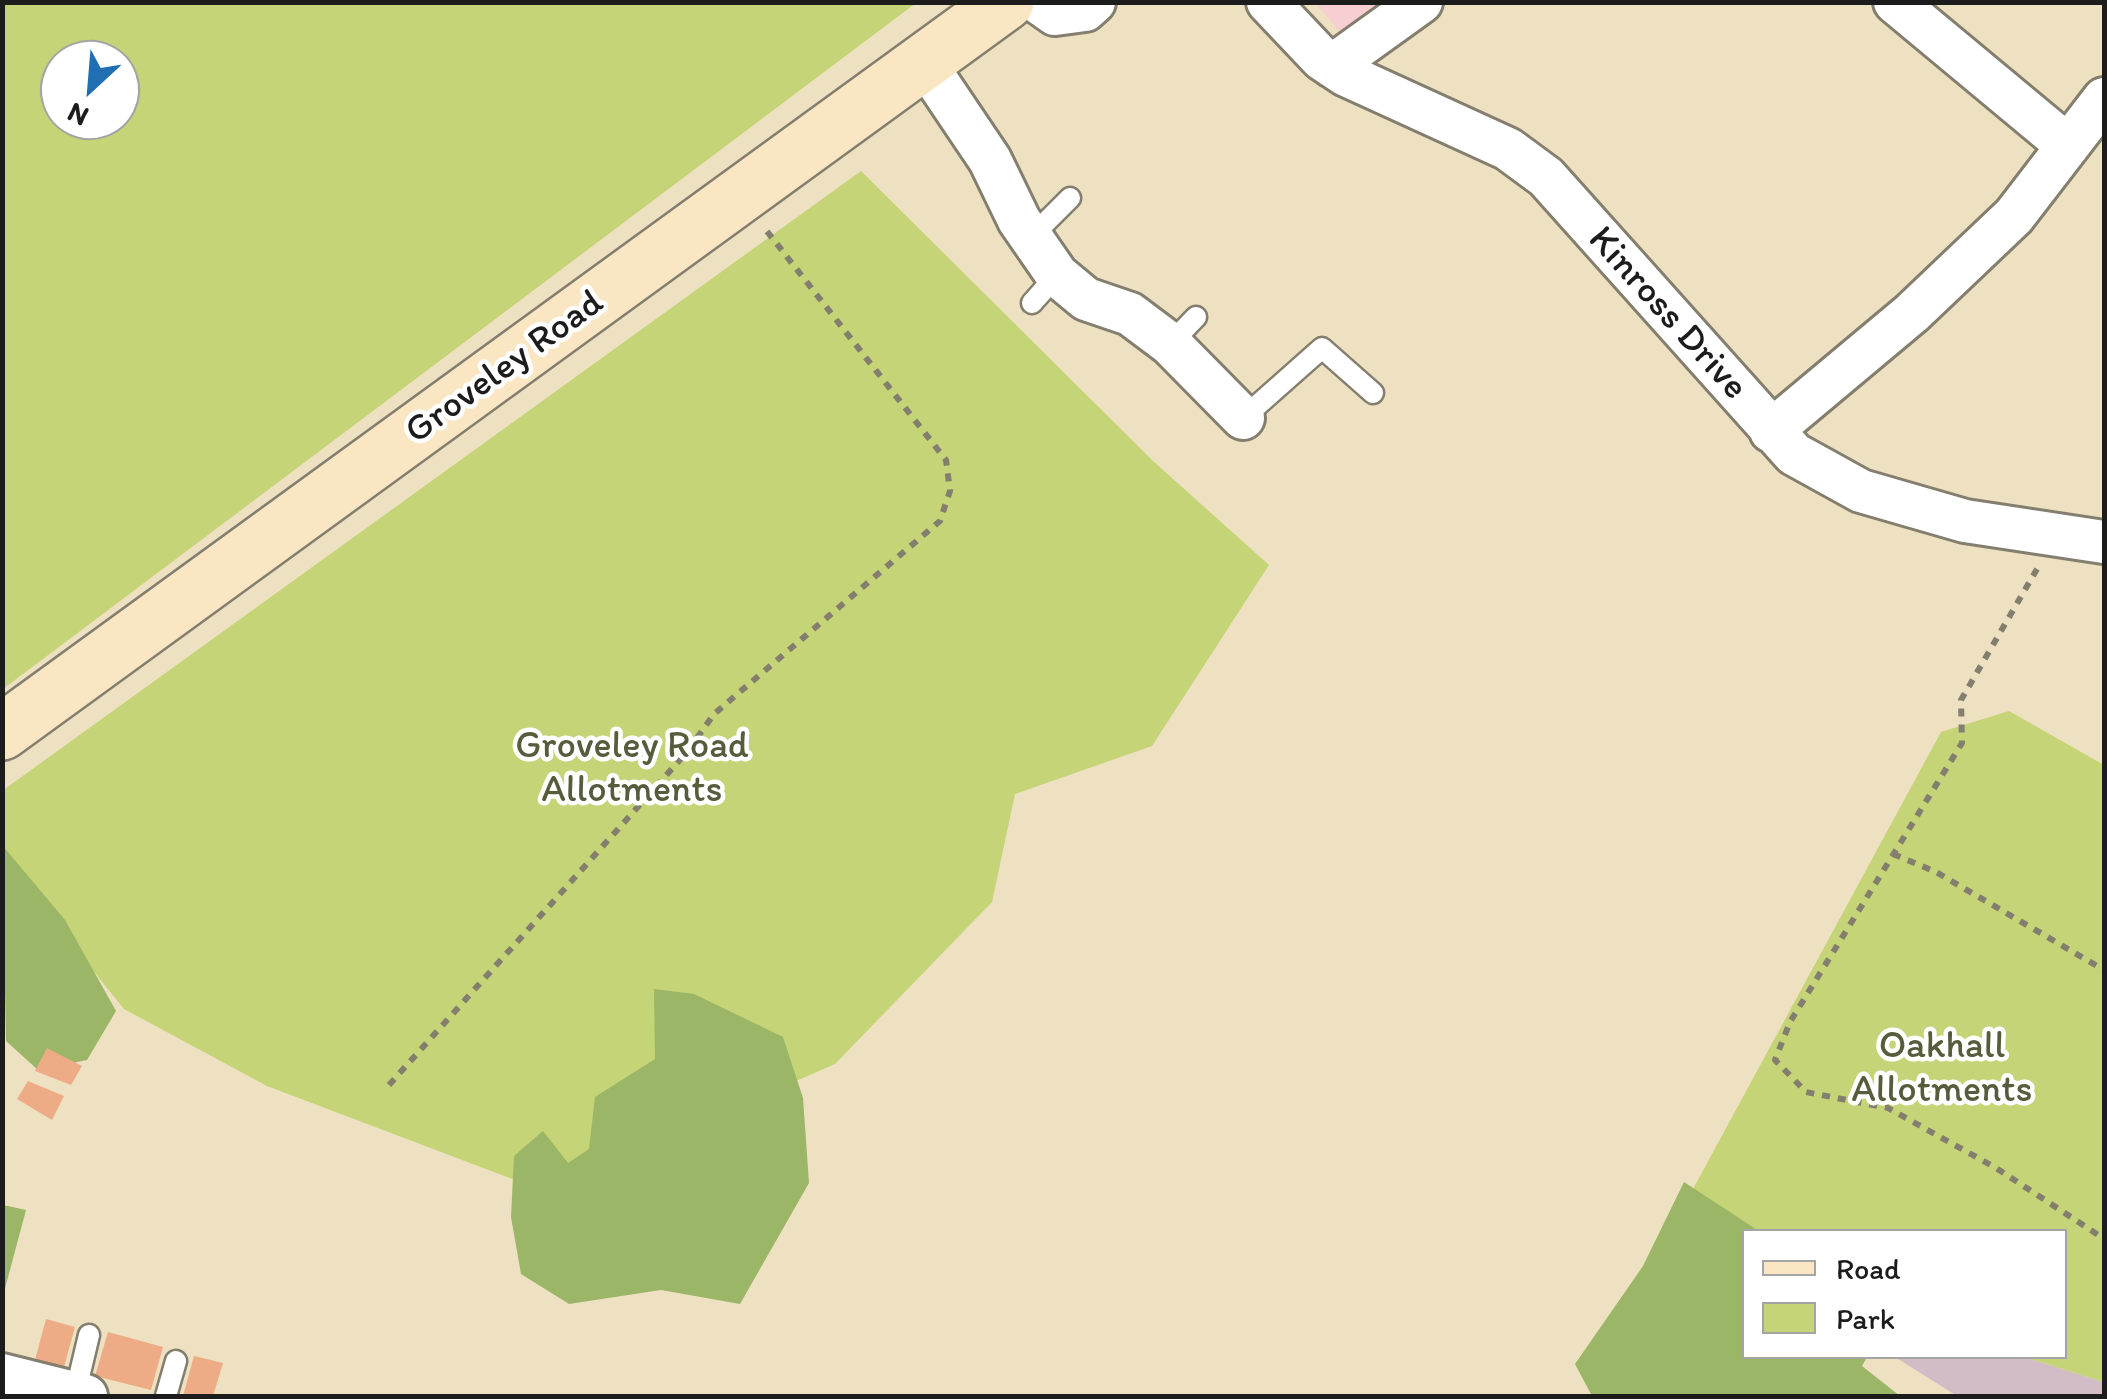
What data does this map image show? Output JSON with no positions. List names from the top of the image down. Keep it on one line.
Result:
{"streets":{"street":["Kinross Drive","Groveley Road"]},"parks":["Groveley Road Allotments","Oakhall Allotments"],"legend":["Road","Park"],"north":"bottom left"}
